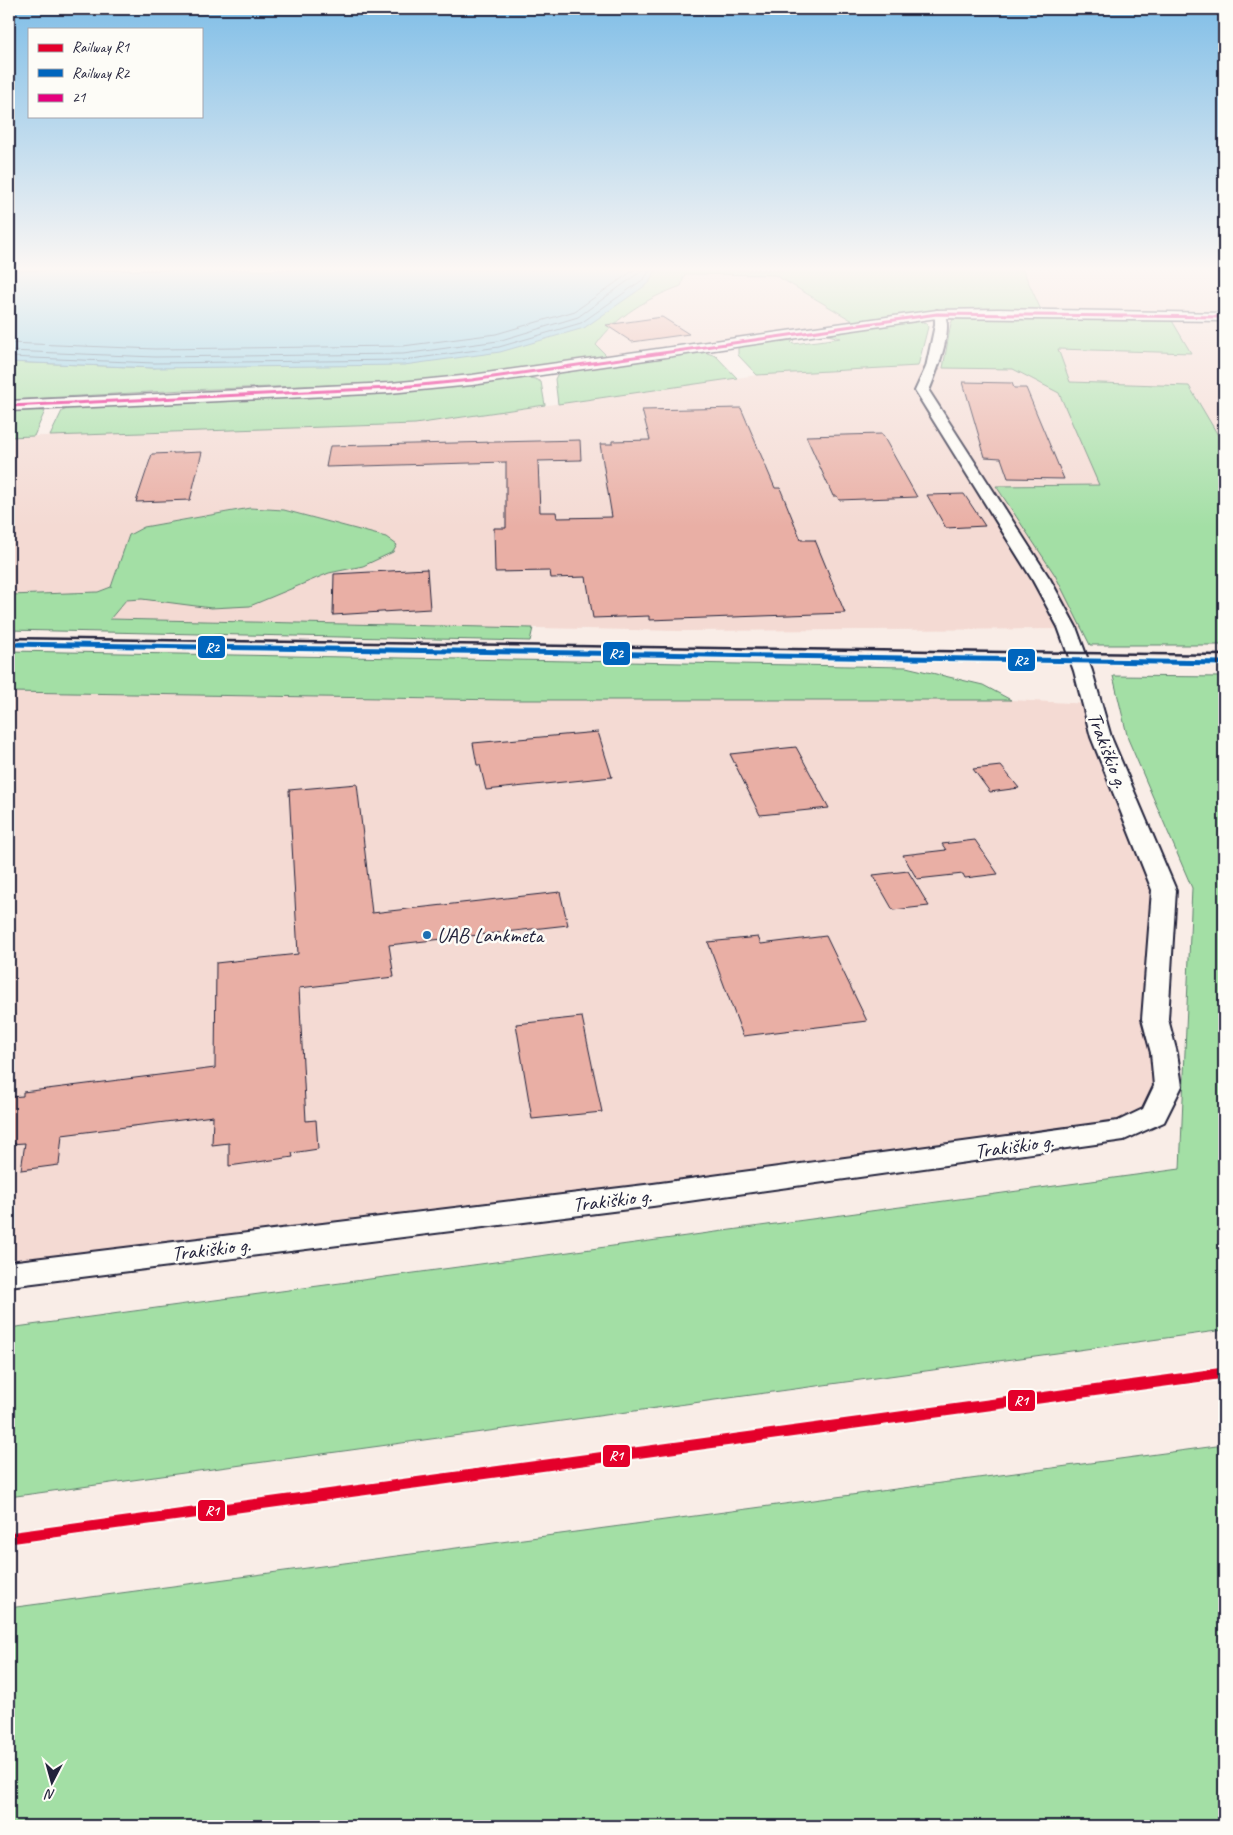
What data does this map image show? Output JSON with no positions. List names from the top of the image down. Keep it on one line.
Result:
{"streets":{"street":["Trakiškio g."]},"places":["UAB Lankmeta"],"lines":["transit line 21","rail line R2","rail line R1"],"legend":["Railway R1","Railway R2","21"],"north":"bottom"}
